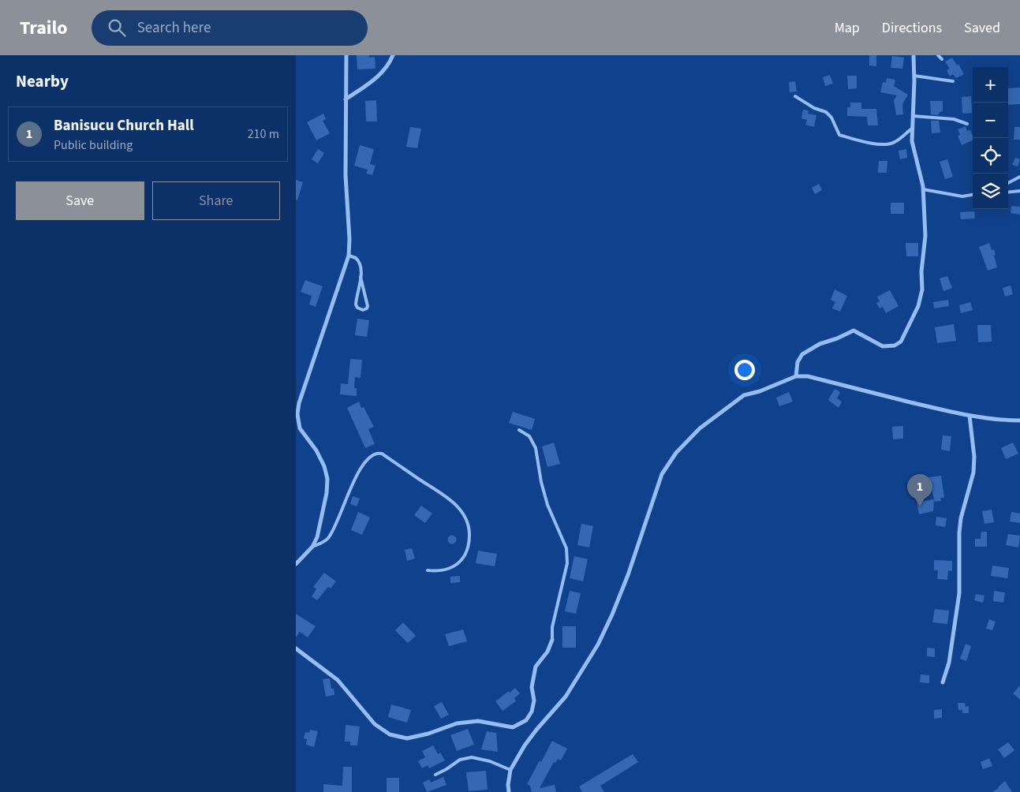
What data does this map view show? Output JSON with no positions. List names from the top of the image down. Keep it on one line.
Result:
{"page":{"header":"Trailo","search":"Search here","nav":["Map","Directions","Saved"],"heading":"Nearby","map_buttons":["+","−"],"list":[{"mark":"1","name":"Banisucu Church Hall","note":"Public building","value":"210 m"}],"buttons":["Save","Share"],"pins":"1"}}
